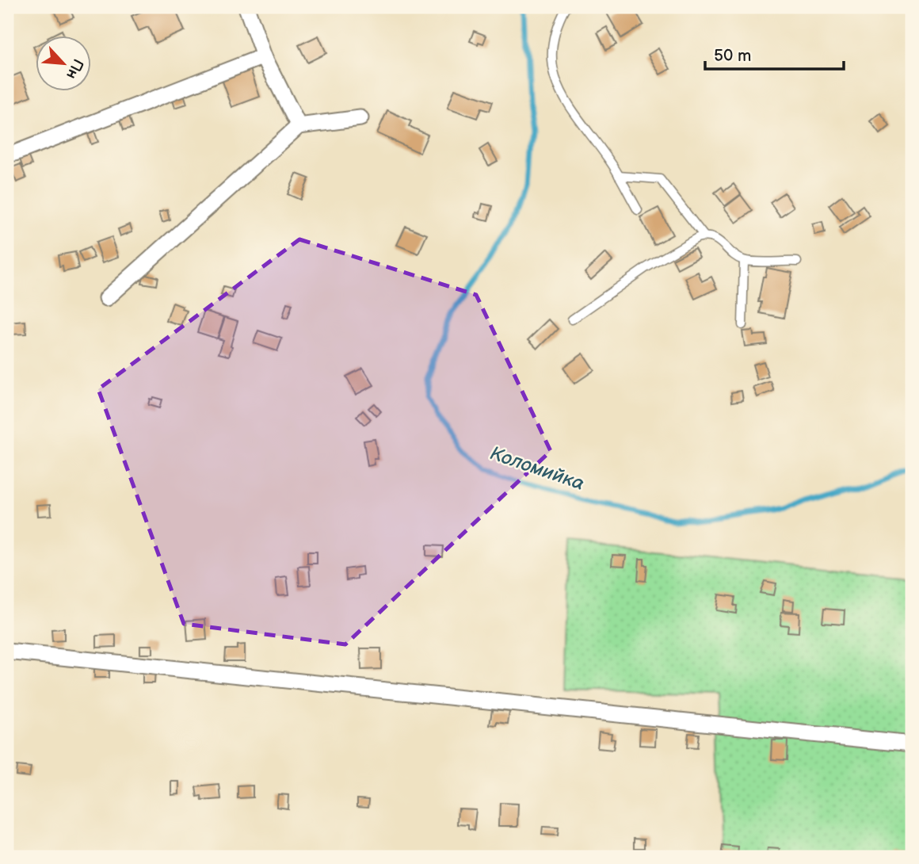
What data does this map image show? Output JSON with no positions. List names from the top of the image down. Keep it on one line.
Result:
{"water":["Коломийка"],"scale_bar":"50 m","north":"bottom right"}
